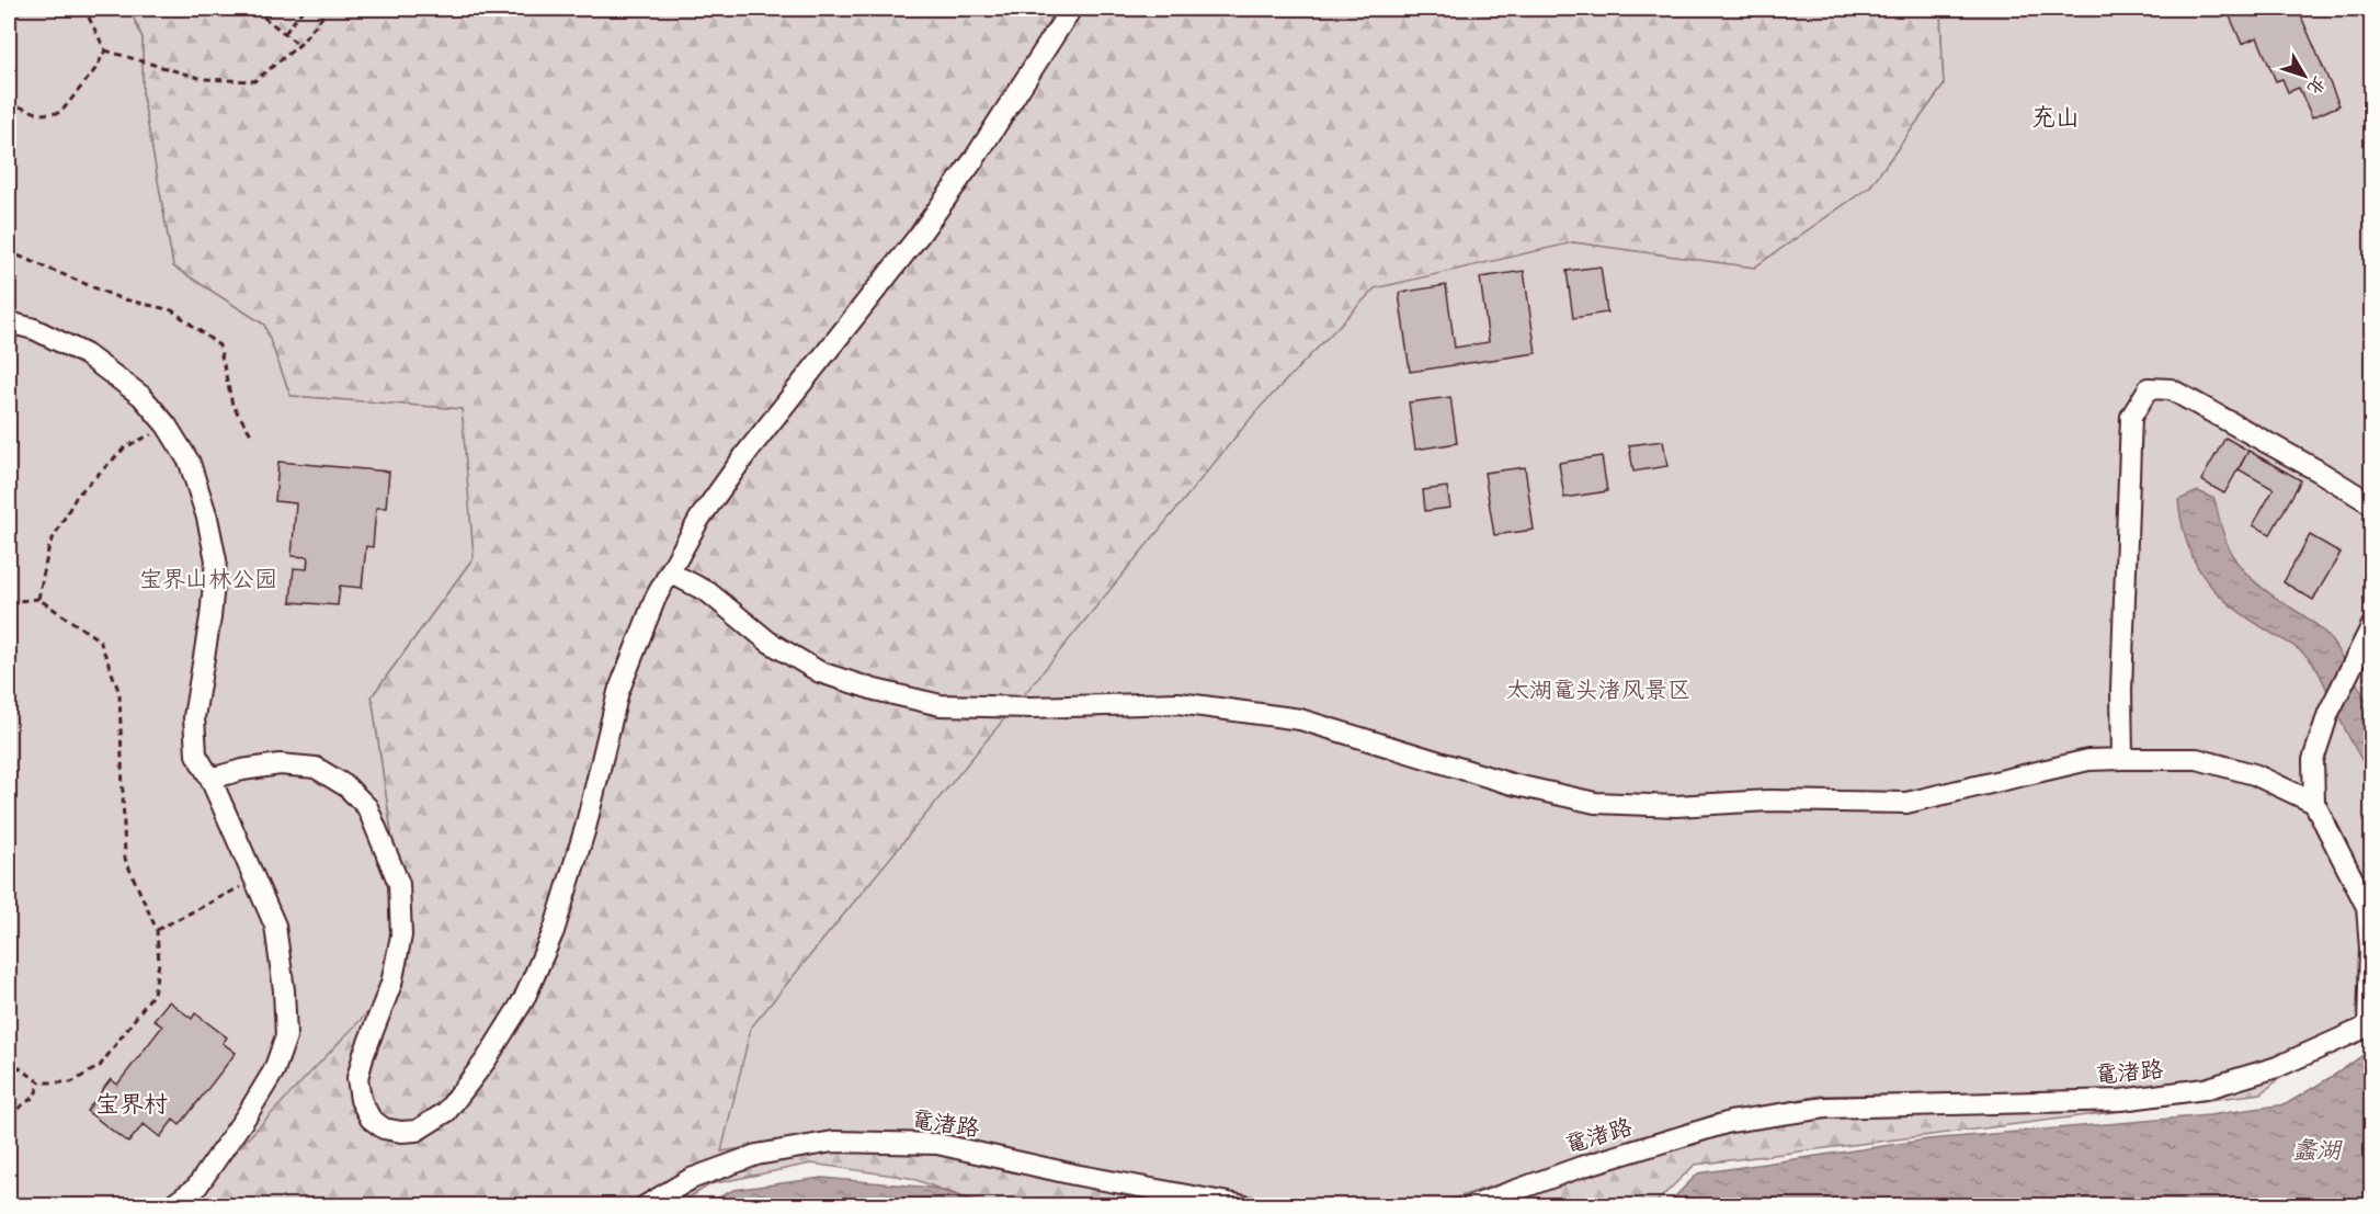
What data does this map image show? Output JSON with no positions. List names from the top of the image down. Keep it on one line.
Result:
{"streets":{"street":["鼋渚路"]},"districts":["充山","宝界村"],"water":["蠡湖"],"parks":["宝界山林公园","太湖鼋头渚风景区"],"north":"bottom right"}
